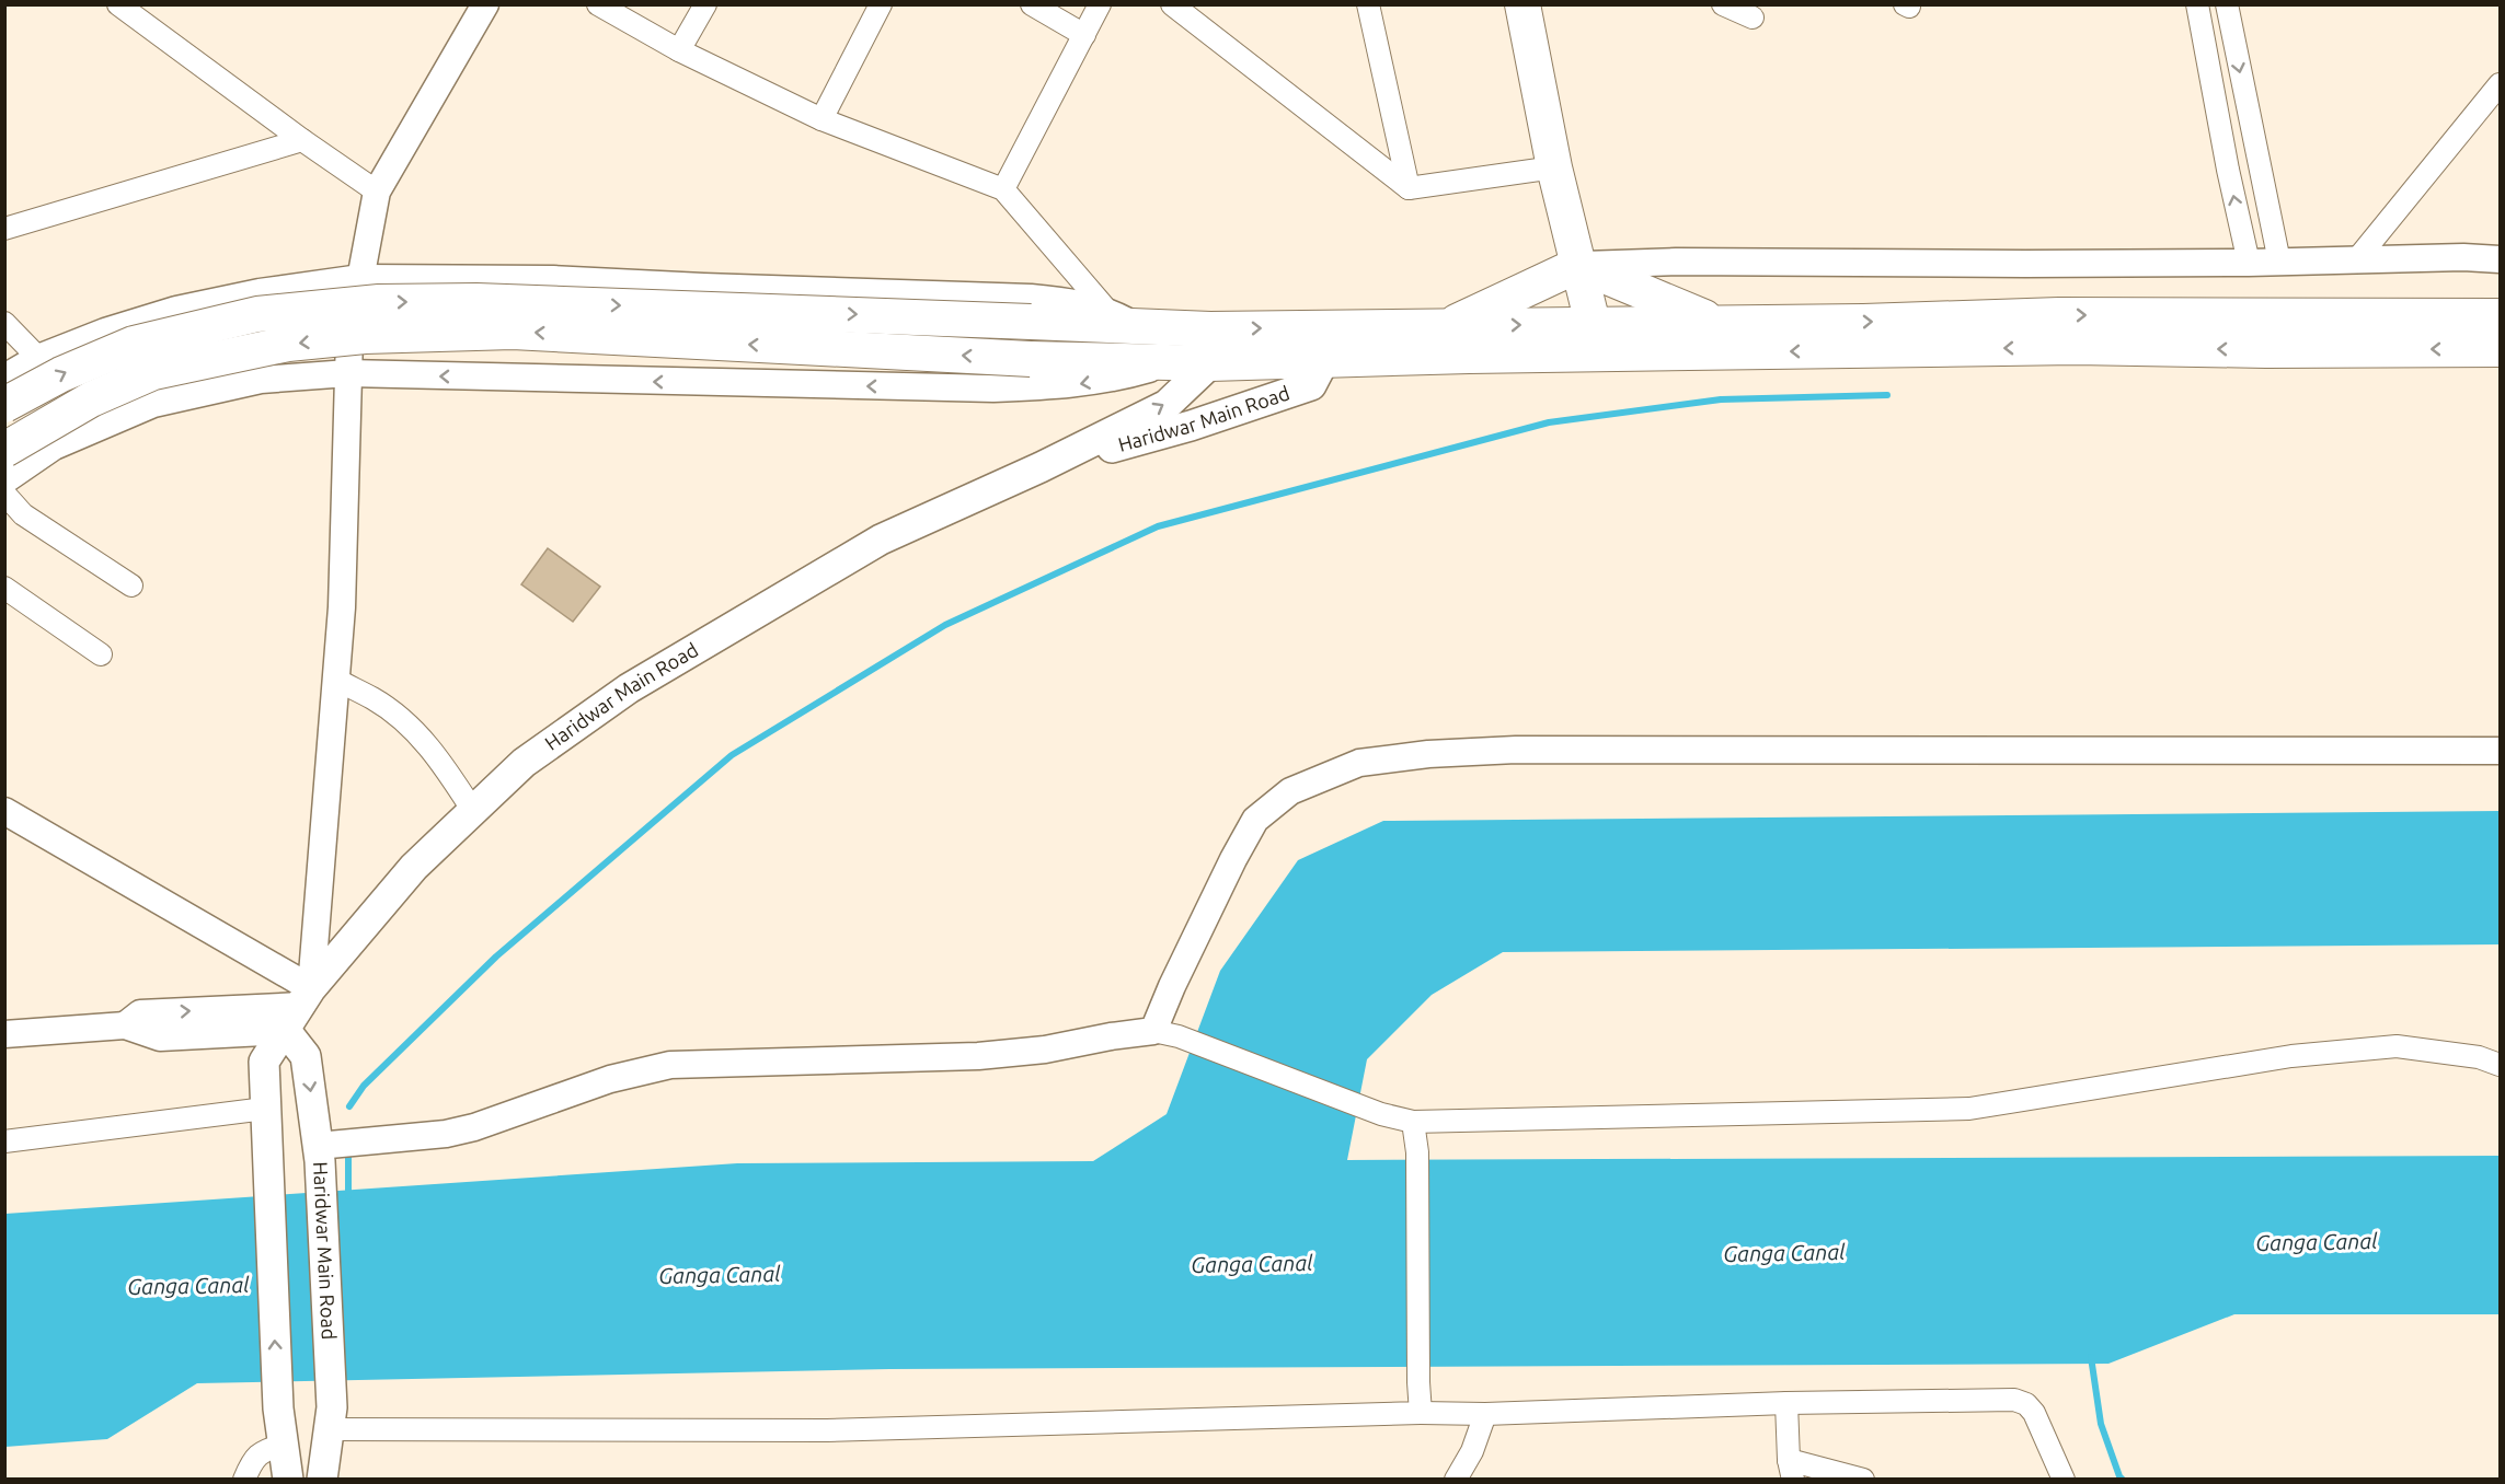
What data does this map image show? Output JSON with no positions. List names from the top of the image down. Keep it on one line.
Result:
{"streets":{"main road":["Haridwar Main Road"]},"water":["Ganga Canal"]}
